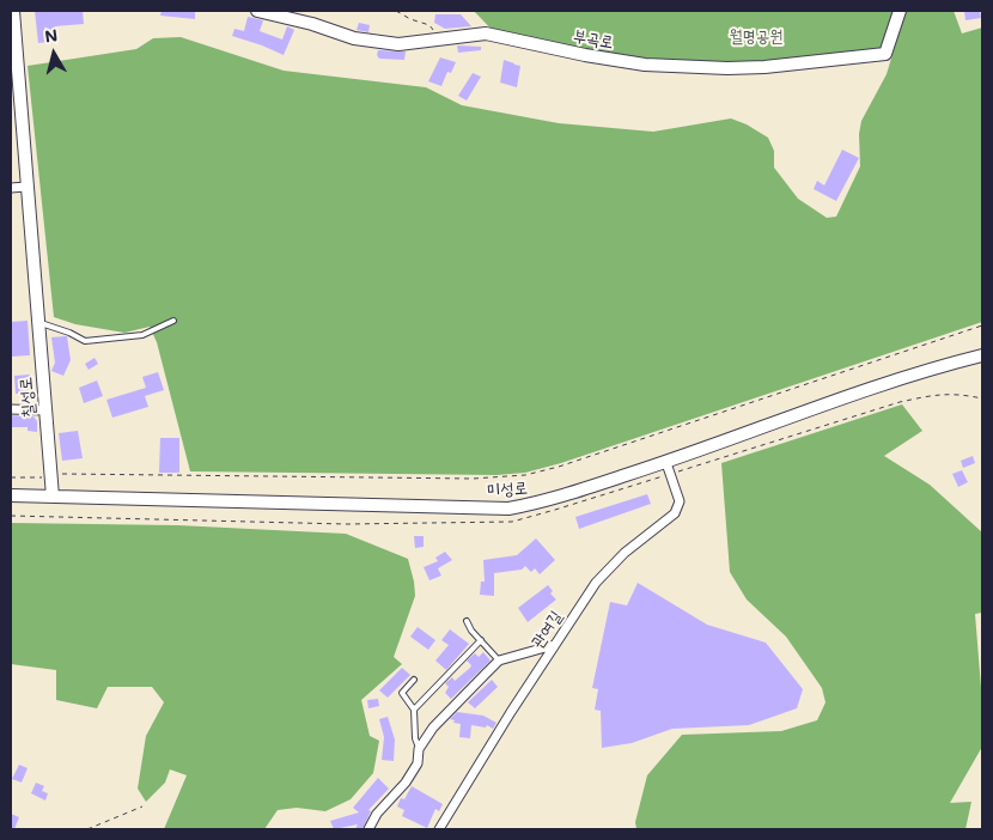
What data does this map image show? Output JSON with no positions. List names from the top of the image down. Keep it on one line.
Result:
{"streets":{"street":["부곡로","칠성로","미성로","관여길"]},"crossings":[["칠성로","미성로"],["미성로","관여길"]],"parks":["월명공원"],"north":"top"}
